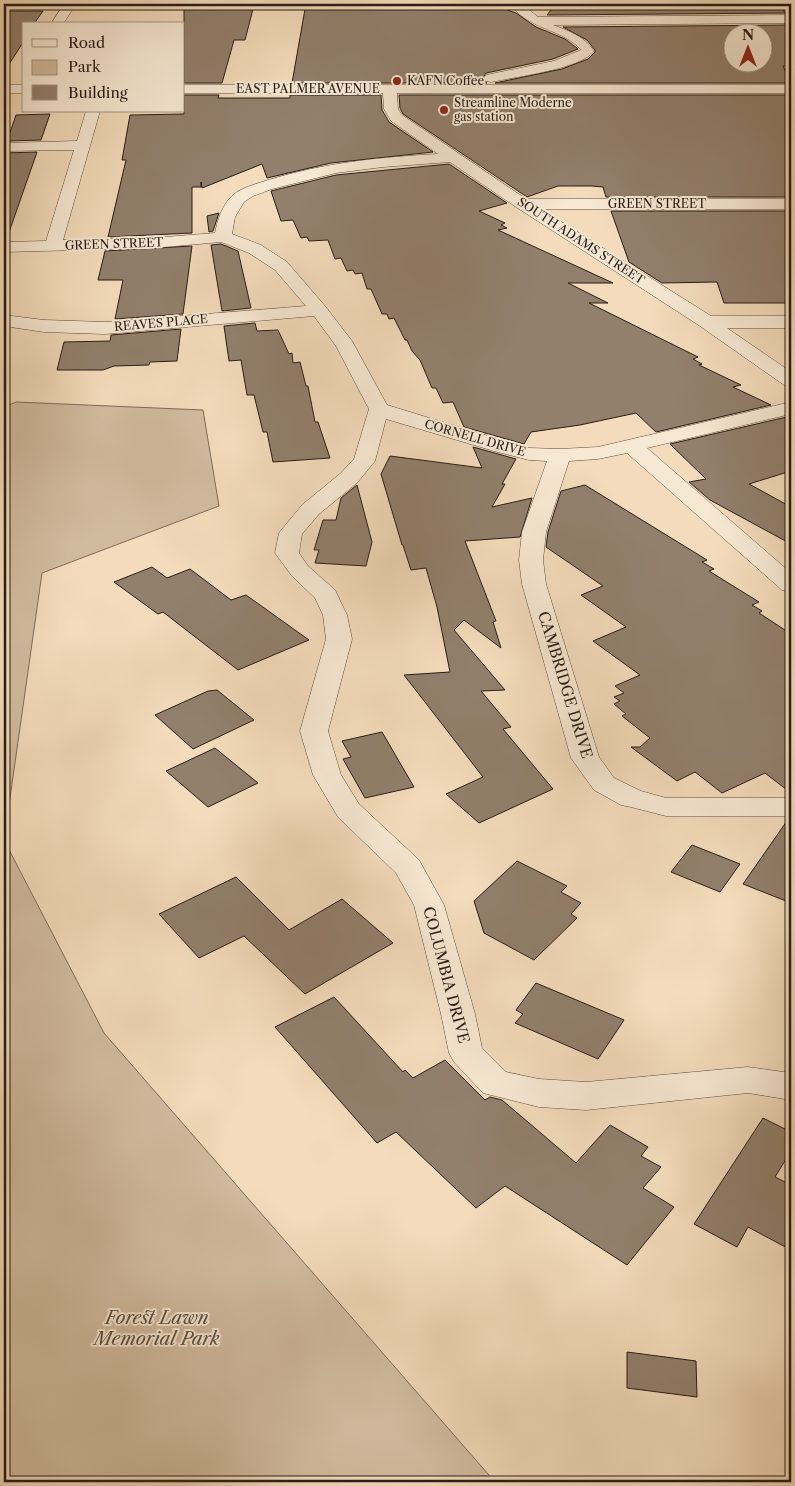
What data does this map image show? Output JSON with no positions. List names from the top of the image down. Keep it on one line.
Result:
{"streets":{"street":["EAST PALMER AVENUE","GREEN STREET","SOUTH ADAMS STREET","REAVES PLACE","CORNELL DRIVE","CAMBRIDGE DRIVE","COLUMBIA DRIVE"]},"crossings":[["EAST PALMER AVENUE","SOUTH ADAMS STREET"],["GREEN STREET","SOUTH ADAMS STREET"],["CORNELL DRIVE","CAMBRIDGE DRIVE"],["CORNELL DRIVE","COLUMBIA DRIVE"]],"parks":["Forest Lawn Memorial Park"],"places":["KAFN Coffee","Streamline Moderne gas station"],"legend":["Road","Park","Building"],"north":"top"}
